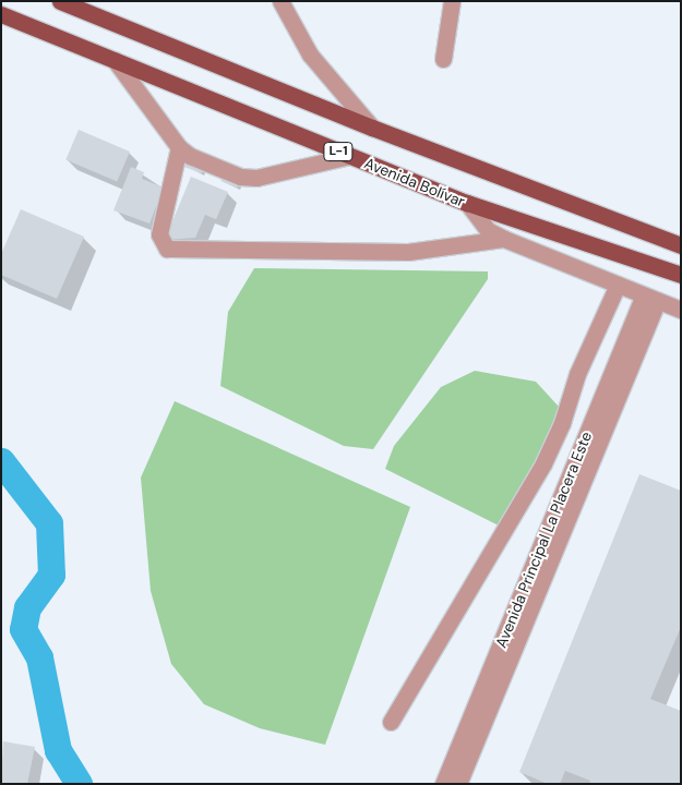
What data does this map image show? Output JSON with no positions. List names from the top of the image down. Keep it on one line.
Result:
{"streets":{"main road":["L-1","Avenida Bolívar"],"street":["Avenida Principal La Placera Este"]}}
